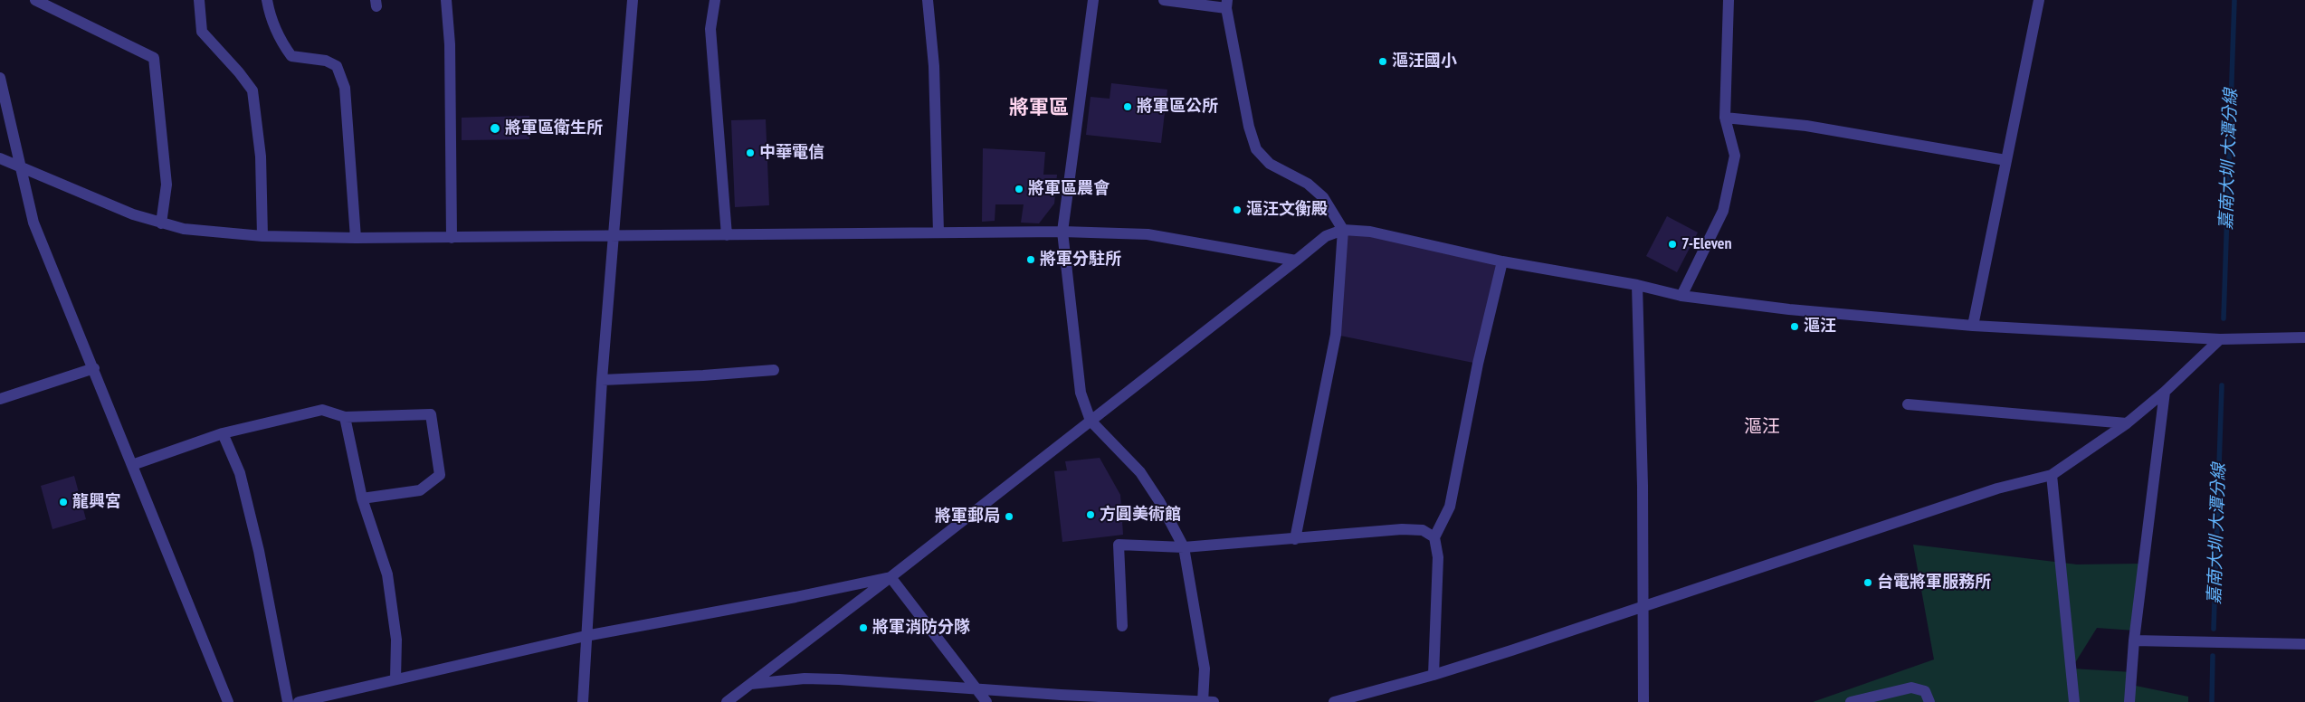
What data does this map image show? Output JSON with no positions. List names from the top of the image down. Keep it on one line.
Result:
{"districts":["將軍區","漚汪"],"water":["嘉南大圳 大潭分線"],"places":["漚汪國小","將軍區公所","將軍區衛生所","中華電信","將軍區農會","漚汪文衡殿","7-Eleven","將軍分駐所","漚汪","龍興宮","方圓美術館","將軍郵局","台電將軍服務所","將軍消防分隊"]}
